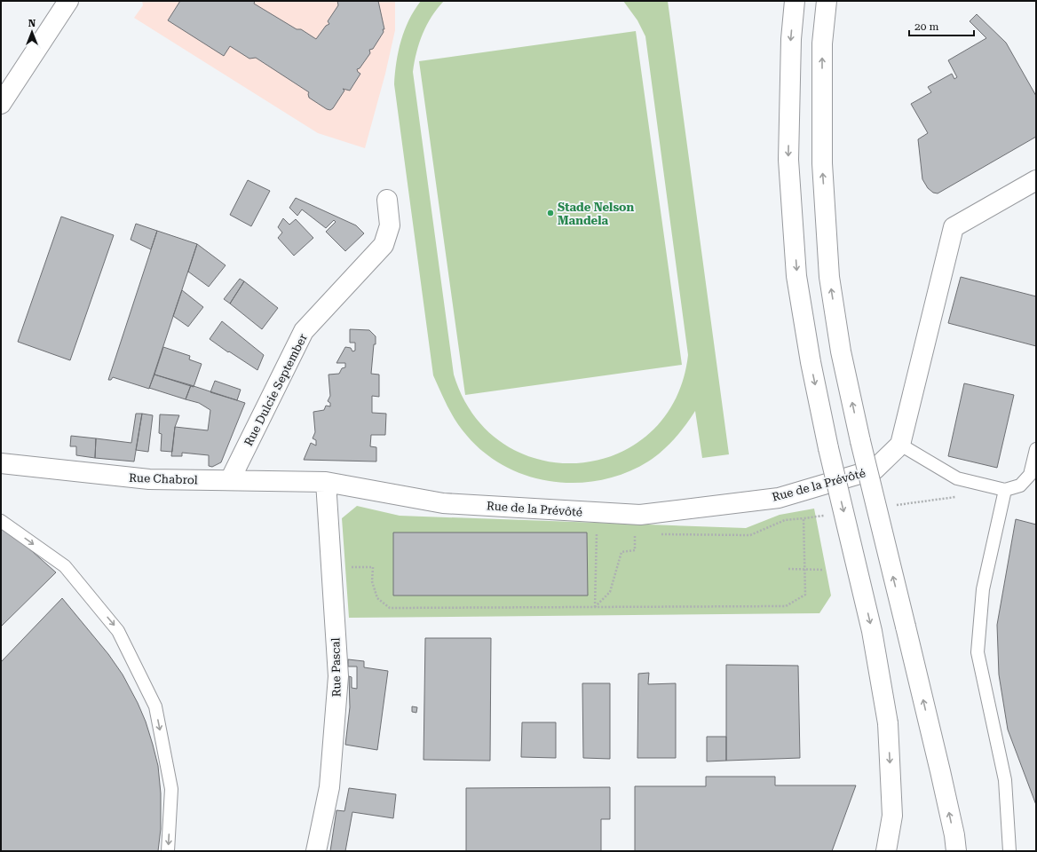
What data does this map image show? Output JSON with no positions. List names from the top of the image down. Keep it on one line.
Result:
{"streets":{"main road":["Rue Dulcie September","Rue Chabrol","Rue de la Prévôté","Rue Pascal"]},"crossings":[["Rue Dulcie September","Rue Chabrol"],["Rue Chabrol","Rue de la Prévôté"],["Rue Chabrol","Rue Pascal"],["Rue de la Prévôté","Rue Pascal"]],"places":["Stade Nelson Mandela"],"scale_bar":"20 m","north":"top"}
